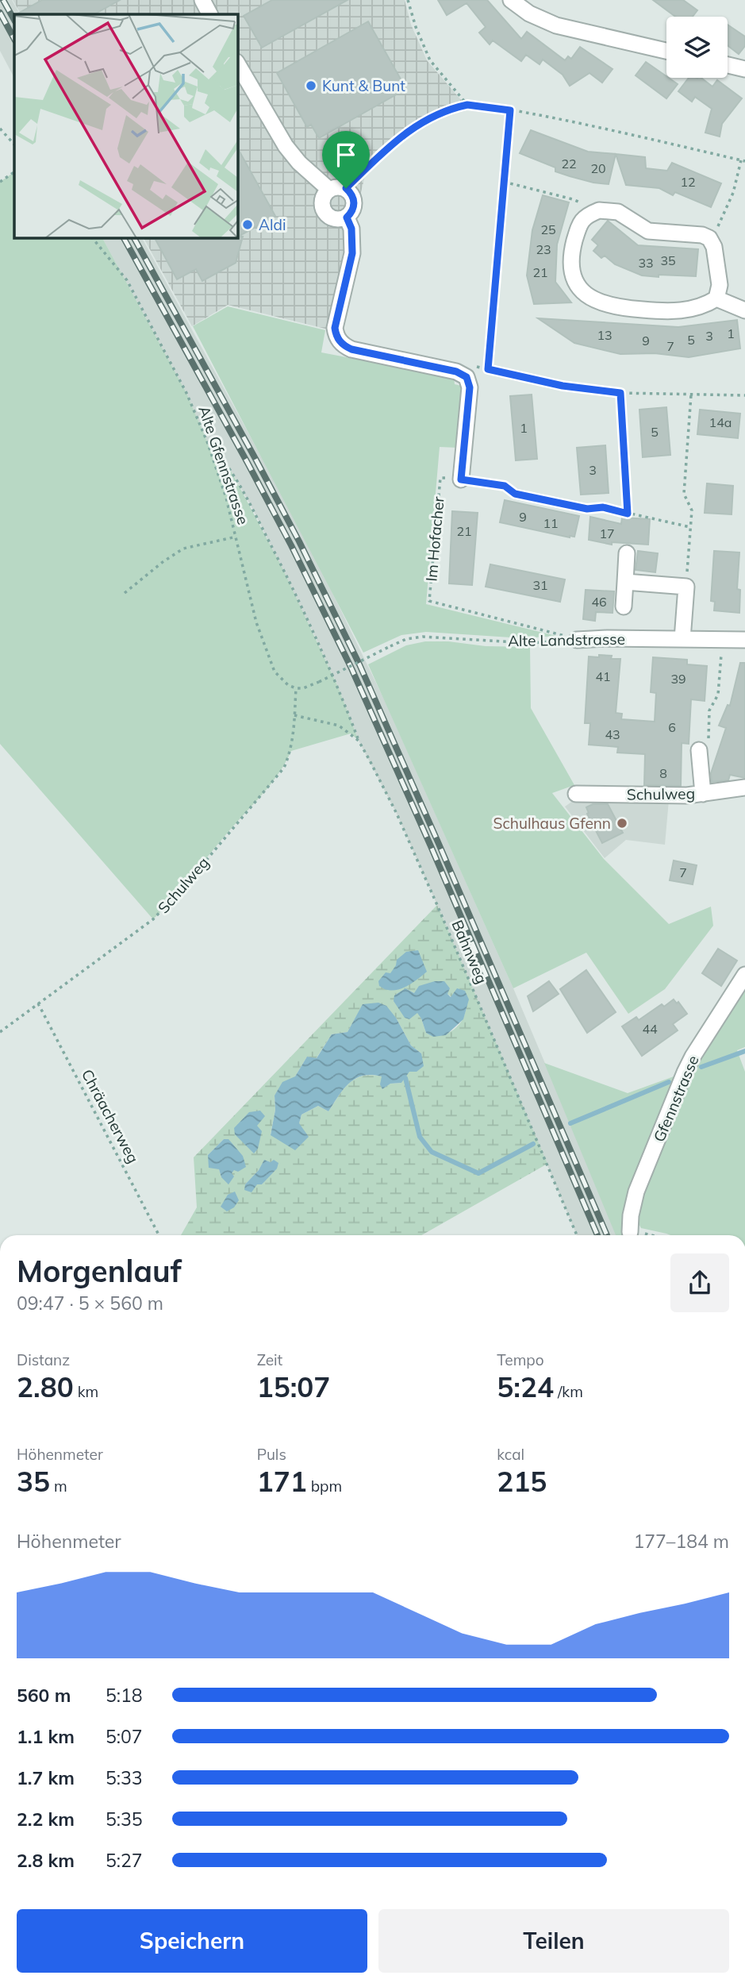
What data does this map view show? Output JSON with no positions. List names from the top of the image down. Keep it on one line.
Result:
{"streets":{"street":["Im Hofacher","Alte Landstrasse","Schulweg","Gfennstrasse"],"path":["Alte Gfennstrasse","Bahnweg","Chräacherweg"]},"crossings":[["Alte Gfennstrasse","Alte Landstrasse"],["Alte Gfennstrasse","Schulweg"],["Im Hofacher","Alte Landstrasse"],["Alte Landstrasse","Schulweg"],["Schulweg","Bahnweg"],["Schulweg","Chräacherweg"]],"places":["Kunt & Bunt","Aldi","Schulhaus Gfenn"],"house_numbers":["22","20","12","25","23","35","33","21","1","13","3","5","9","7","14a","1","5","3","9","11","21","17","31","46","41","39","6","43","8","7","44"],"page":{"heading":["Morgenlauf","09:47 · 5 × 560 m"],"stats":[["Distanz","2.80 km"],["Zeit","15:07"],["Tempo","5:24 /km"],["Höhenmeter","35 m"],["Puls","171 bpm"],["kcal","215"]],"chart":["Höhenmeter","177–184 m"],"list":[{"name":"560 m","note":"5:18"},{"name":"1.1 km","note":"5:07"},{"name":"1.7 km","note":"5:33"},{"name":"2.2 km","note":"5:35"},{"name":"2.8 km","note":"5:27"}],"buttons":["Speichern","Teilen"]}}
